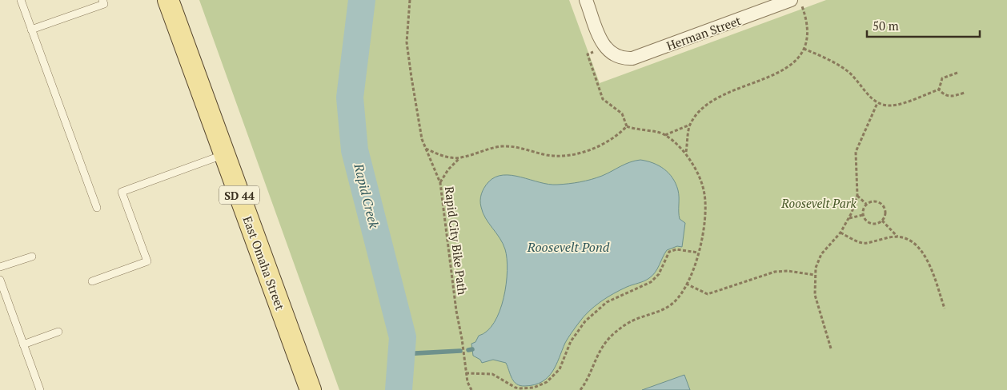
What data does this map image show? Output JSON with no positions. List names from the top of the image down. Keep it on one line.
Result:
{"streets":{"main road":["SD 44","East Omaha Street"],"street":["Herman Street"],"path":["Rapid City Bike Path"]},"water":["Rapid Creek","Roosevelt Pond"],"parks":["Roosevelt Park"],"scale_bar":"50 m"}
